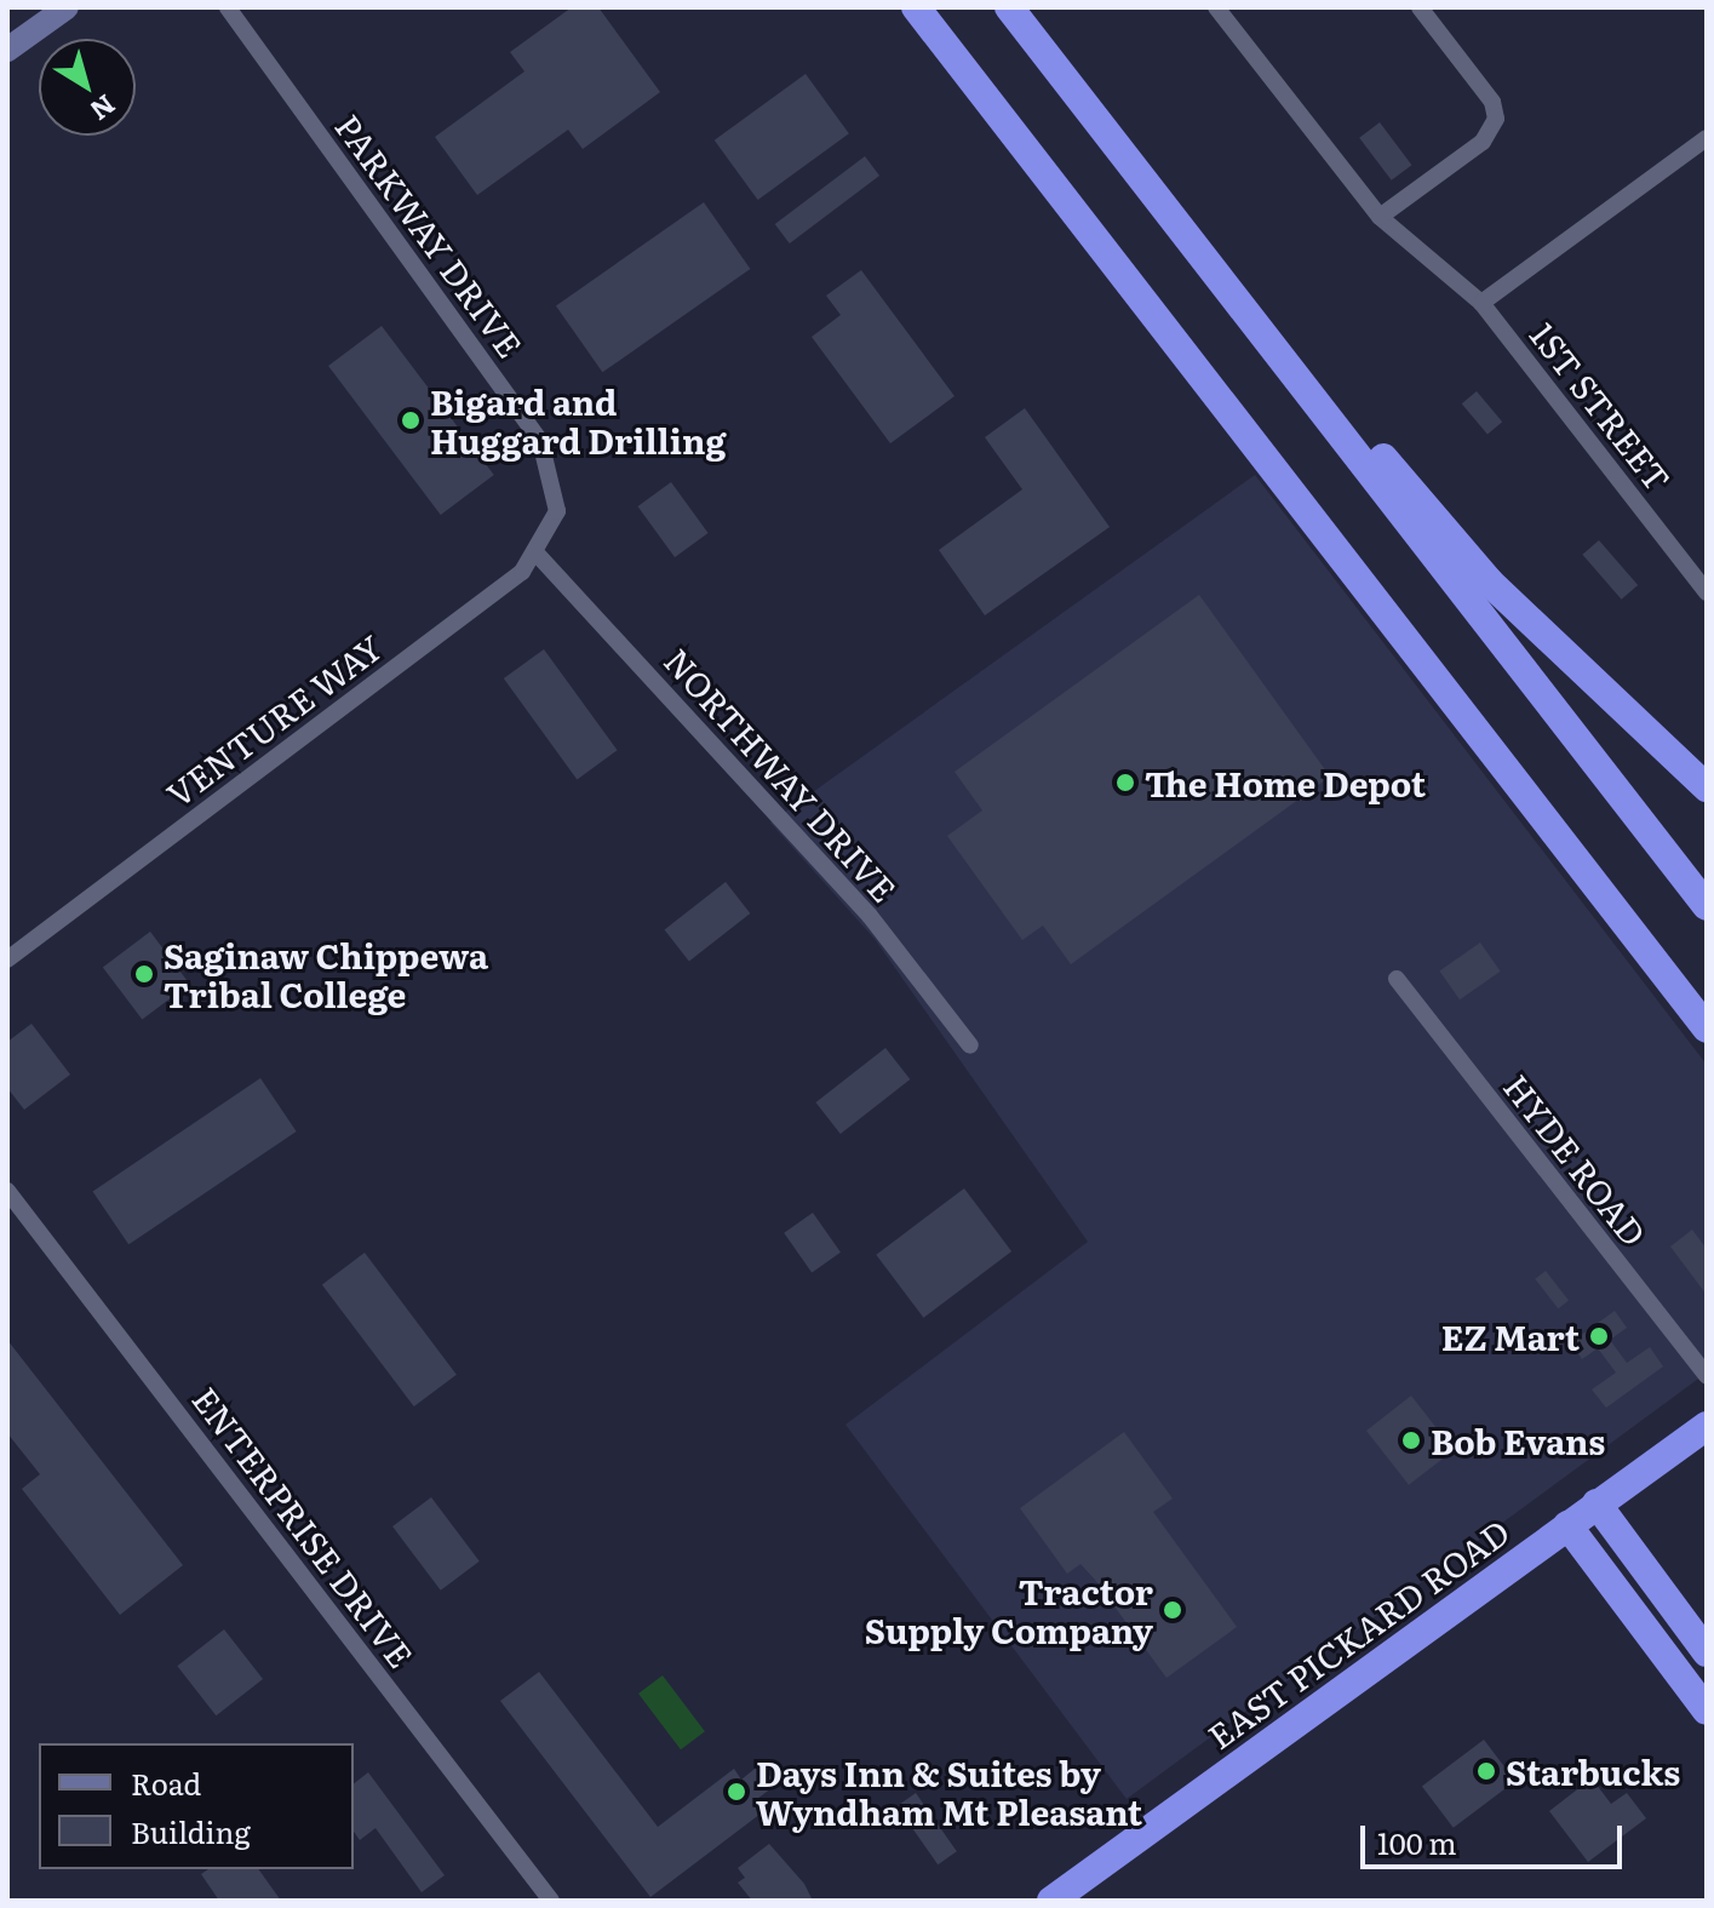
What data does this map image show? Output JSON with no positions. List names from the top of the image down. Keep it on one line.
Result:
{"streets":{"highway":["EAST PICKARD ROAD"],"street":["PARKWAY DRIVE","1ST STREET","VENTURE WAY","NORTHWAY DRIVE","HYDE ROAD","ENTERPRISE DRIVE"]},"crossings":[["PARKWAY DRIVE","VENTURE WAY"],["VENTURE WAY","NORTHWAY DRIVE"]],"places":["Bigard and Huggard Drilling","The Home Depot","Saginaw Chippewa Tribal College","EZ Mart","Bob Evans","Tractor Supply Company","Starbucks","Days Inn & Suites by Wyndham Mt Pleasant"],"legend":["Road","Building"],"scale_bar":"100 m","north":"bottom right"}
